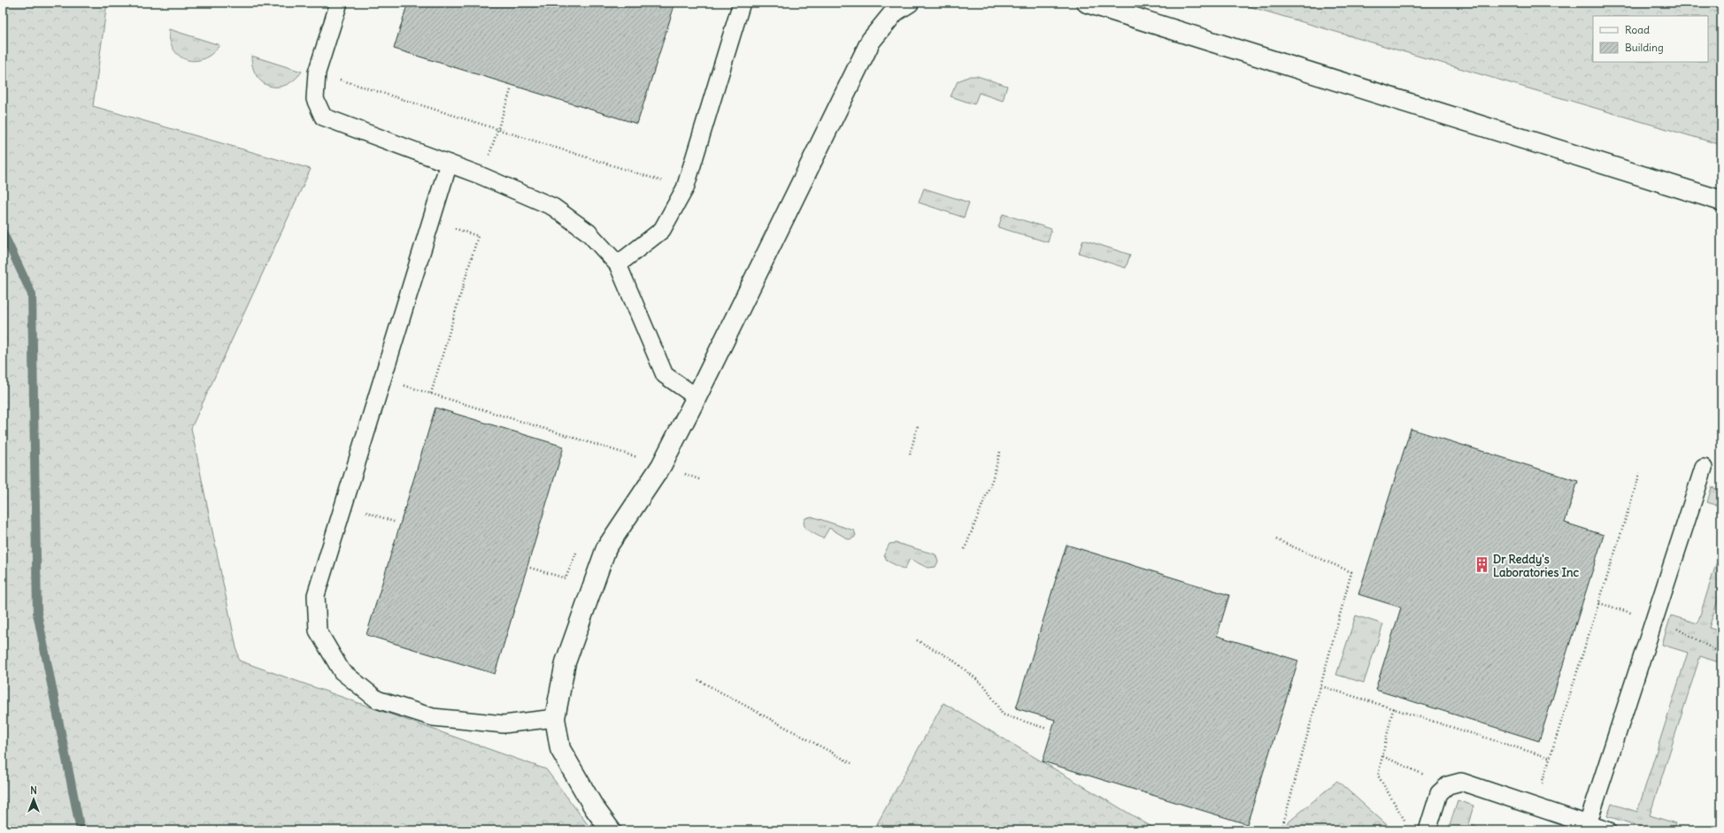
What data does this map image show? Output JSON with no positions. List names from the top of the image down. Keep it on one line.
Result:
{"places":{"building":["Dr Reddy's Laboratories Inc"]},"legend":["Road","Building"],"north":"top"}
